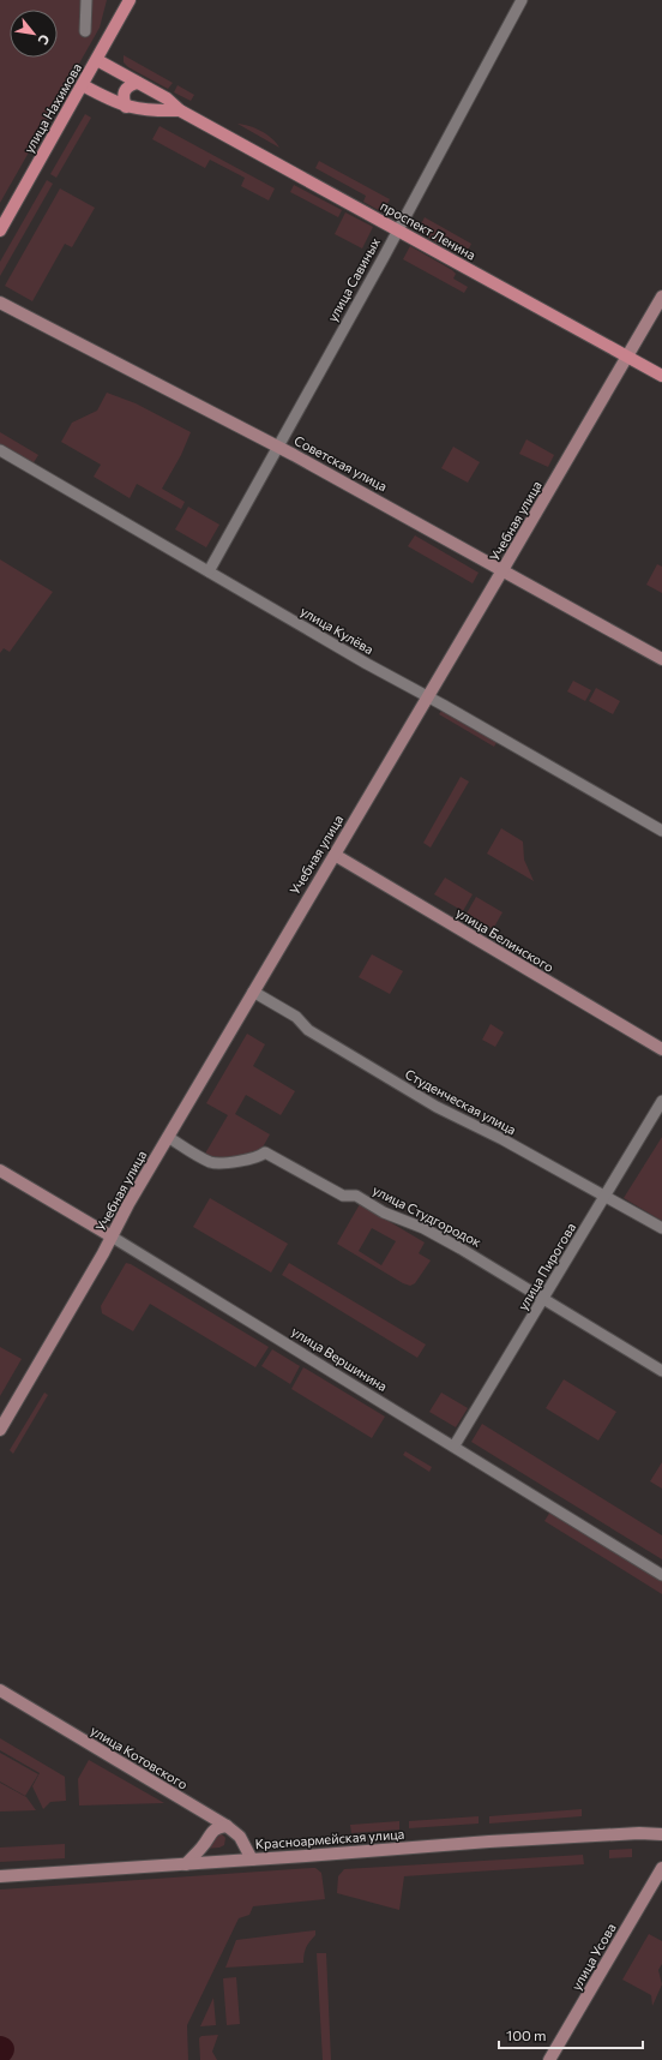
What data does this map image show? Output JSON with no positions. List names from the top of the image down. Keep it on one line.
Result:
{"streets":{"main road":["улица Нахимова","проспект Ленина","Советская улица","Учебная улица","улица Белинского","улица Вершинина","улица Котовского","Красноармейская улица","улица Усова"],"street":["улица Савиных","улица Кулёва","Студенческая улица","улица Студгородок","улица Пирогова"]},"crossings":[["улица Нахимова","проспект Ленина"],["проспект Ленина","улица Савиных"],["проспект Ленина","Учебная улица"],["улица Савиных","Советская улица"],["улица Савиных","улица Кулёва"],["Советская улица","Учебная улица"],["Учебная улица","улица Кулёва"],["Учебная улица","улица Белинского"],["Учебная улица","Студенческая улица"],["Учебная улица","улица Студгородок"],["Учебная улица","улица Вершинина"],["Студенческая улица","улица Пирогова"],["улица Студгородок","улица Пирогова"],["улица Пирогова","улица Вершинина"],["улица Котовского","Красноармейская улица"]],"scale_bar":"100 m","north":"bottom right"}
